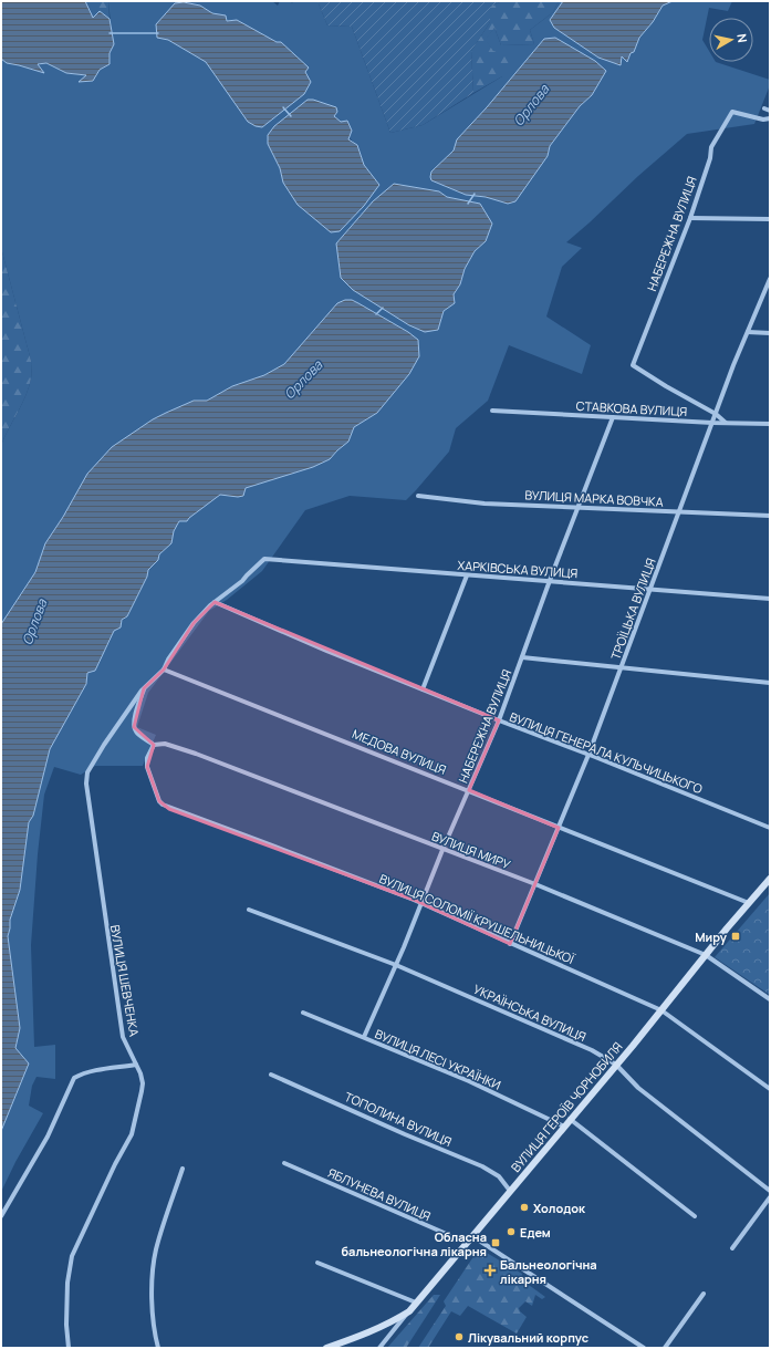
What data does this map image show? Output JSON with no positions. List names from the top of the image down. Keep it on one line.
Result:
{"streets":{"street":["НАБЕРЕЖНА ВУЛИЦЯ","СТАВКОВА ВУЛИЦЯ","ВУЛИЦЯ МАРКА ВОВЧКА","ХАРКІВСЬКА ВУЛИЦЯ","ТРОЇЦЬКА ВУЛИЦЯ","МЕДОВА ВУЛИЦЯ","ВУЛИЦЯ ГЕНЕРАЛА КУЛЬЧИЦЬКОГО","ВУЛИЦЯ МИРУ","ВУЛИЦЯ СОЛОМІЇ КРУШЕЛЬНИЦЬКОЇ","ВУЛИЦЯ ШЕВЧЕНКА","УКРАЇНСЬКА ВУЛИЦЯ","ВУЛИЦЯ ЛЕСІ УКРАЇНКИ","ВУЛИЦЯ ГЕРОЇВ ЧОРНОБИЛЯ","ТОПОЛИНА ВУЛИЦЯ","ЯБЛУНЕВА ВУЛИЦЯ"]},"crossings":[["НАБЕРЕЖНА ВУЛИЦЯ","СТАВКОВА ВУЛИЦЯ"],["НАБЕРЕЖНА ВУЛИЦЯ","ВУЛИЦЯ МАРКА ВОВЧКА"],["НАБЕРЕЖНА ВУЛИЦЯ","ХАРКІВСЬКА ВУЛИЦЯ"],["НАБЕРЕЖНА ВУЛИЦЯ","ТРОЇЦЬКА ВУЛИЦЯ"],["НАБЕРЕЖНА ВУЛИЦЯ","МЕДОВА ВУЛИЦЯ"],["НАБЕРЕЖНА ВУЛИЦЯ","ВУЛИЦЯ ГЕНЕРАЛА КУЛЬЧИЦЬКОГО"],["НАБЕРЕЖНА ВУЛИЦЯ","ВУЛИЦЯ МИРУ"],["НАБЕРЕЖНА ВУЛИЦЯ","ВУЛИЦЯ СОЛОМІЇ КРУШЕЛЬНИЦЬКОЇ"],["НАБЕРЕЖНА ВУЛИЦЯ","УКРАЇНСЬКА ВУЛИЦЯ"],["НАБЕРЕЖНА ВУЛИЦЯ","ВУЛИЦЯ ЛЕСІ УКРАЇНКИ"],["СТАВКОВА ВУЛИЦЯ","ТРОЇЦЬКА ВУЛИЦЯ"],["ВУЛИЦЯ МАРКА ВОВЧКА","ТРОЇЦЬКА ВУЛИЦЯ"],["ХАРКІВСЬКА ВУЛИЦЯ","ТРОЇЦЬКА ВУЛИЦЯ"],["ХАРКІВСЬКА ВУЛИЦЯ","ВУЛИЦЯ ГЕНЕРАЛА КУЛЬЧИЦЬКОГО"],["ТРОЇЦЬКА ВУЛИЦЯ","МЕДОВА ВУЛИЦЯ"],["ТРОЇЦЬКА ВУЛИЦЯ","ВУЛИЦЯ ГЕНЕРАЛА КУЛЬЧИЦЬКОГО"],["ТРОЇЦЬКА ВУЛИЦЯ","ВУЛИЦЯ МИРУ"],["ТРОЇЦЬКА ВУЛИЦЯ","ВУЛИЦЯ СОЛОМІЇ КРУШЕЛЬНИЦЬКОЇ"],["МЕДОВА ВУЛИЦЯ","ВУЛИЦЯ ГЕРОЇВ ЧОРНОБИЛЯ"],["ВУЛИЦЯ МИРУ","ВУЛИЦЯ СОЛОМІЇ КРУШЕЛЬНИЦЬКОЇ"],["ВУЛИЦЯ МИРУ","ВУЛИЦЯ ГЕРОЇВ ЧОРНОБИЛЯ"],["ВУЛИЦЯ СОЛОМІЇ КРУШЕЛЬНИЦЬКОЇ","ВУЛИЦЯ ГЕРОЇВ ЧОРНОБИЛЯ"],["УКРАЇНСЬКА ВУЛИЦЯ","ВУЛИЦЯ ГЕРОЇВ ЧОРНОБИЛЯ"],["ВУЛИЦЯ ЛЕСІ УКРАЇНКИ","ВУЛИЦЯ ГЕРОЇВ ЧОРНОБИЛЯ"],["ВУЛИЦЯ ГЕРОЇВ ЧОРНОБИЛЯ","ТОПОЛИНА ВУЛИЦЯ"],["ВУЛИЦЯ ГЕРОЇВ ЧОРНОБИЛЯ","ЯБЛУНЕВА ВУЛИЦЯ"]],"water":["Орлова"],"places":{"transit":["Миру","Обласна бальнеологічна лікарня"],"other":["Холодок","Едем","Лікувальний корпус"],"health":["Бальнеологічна лікарня"]},"north":"right"}
